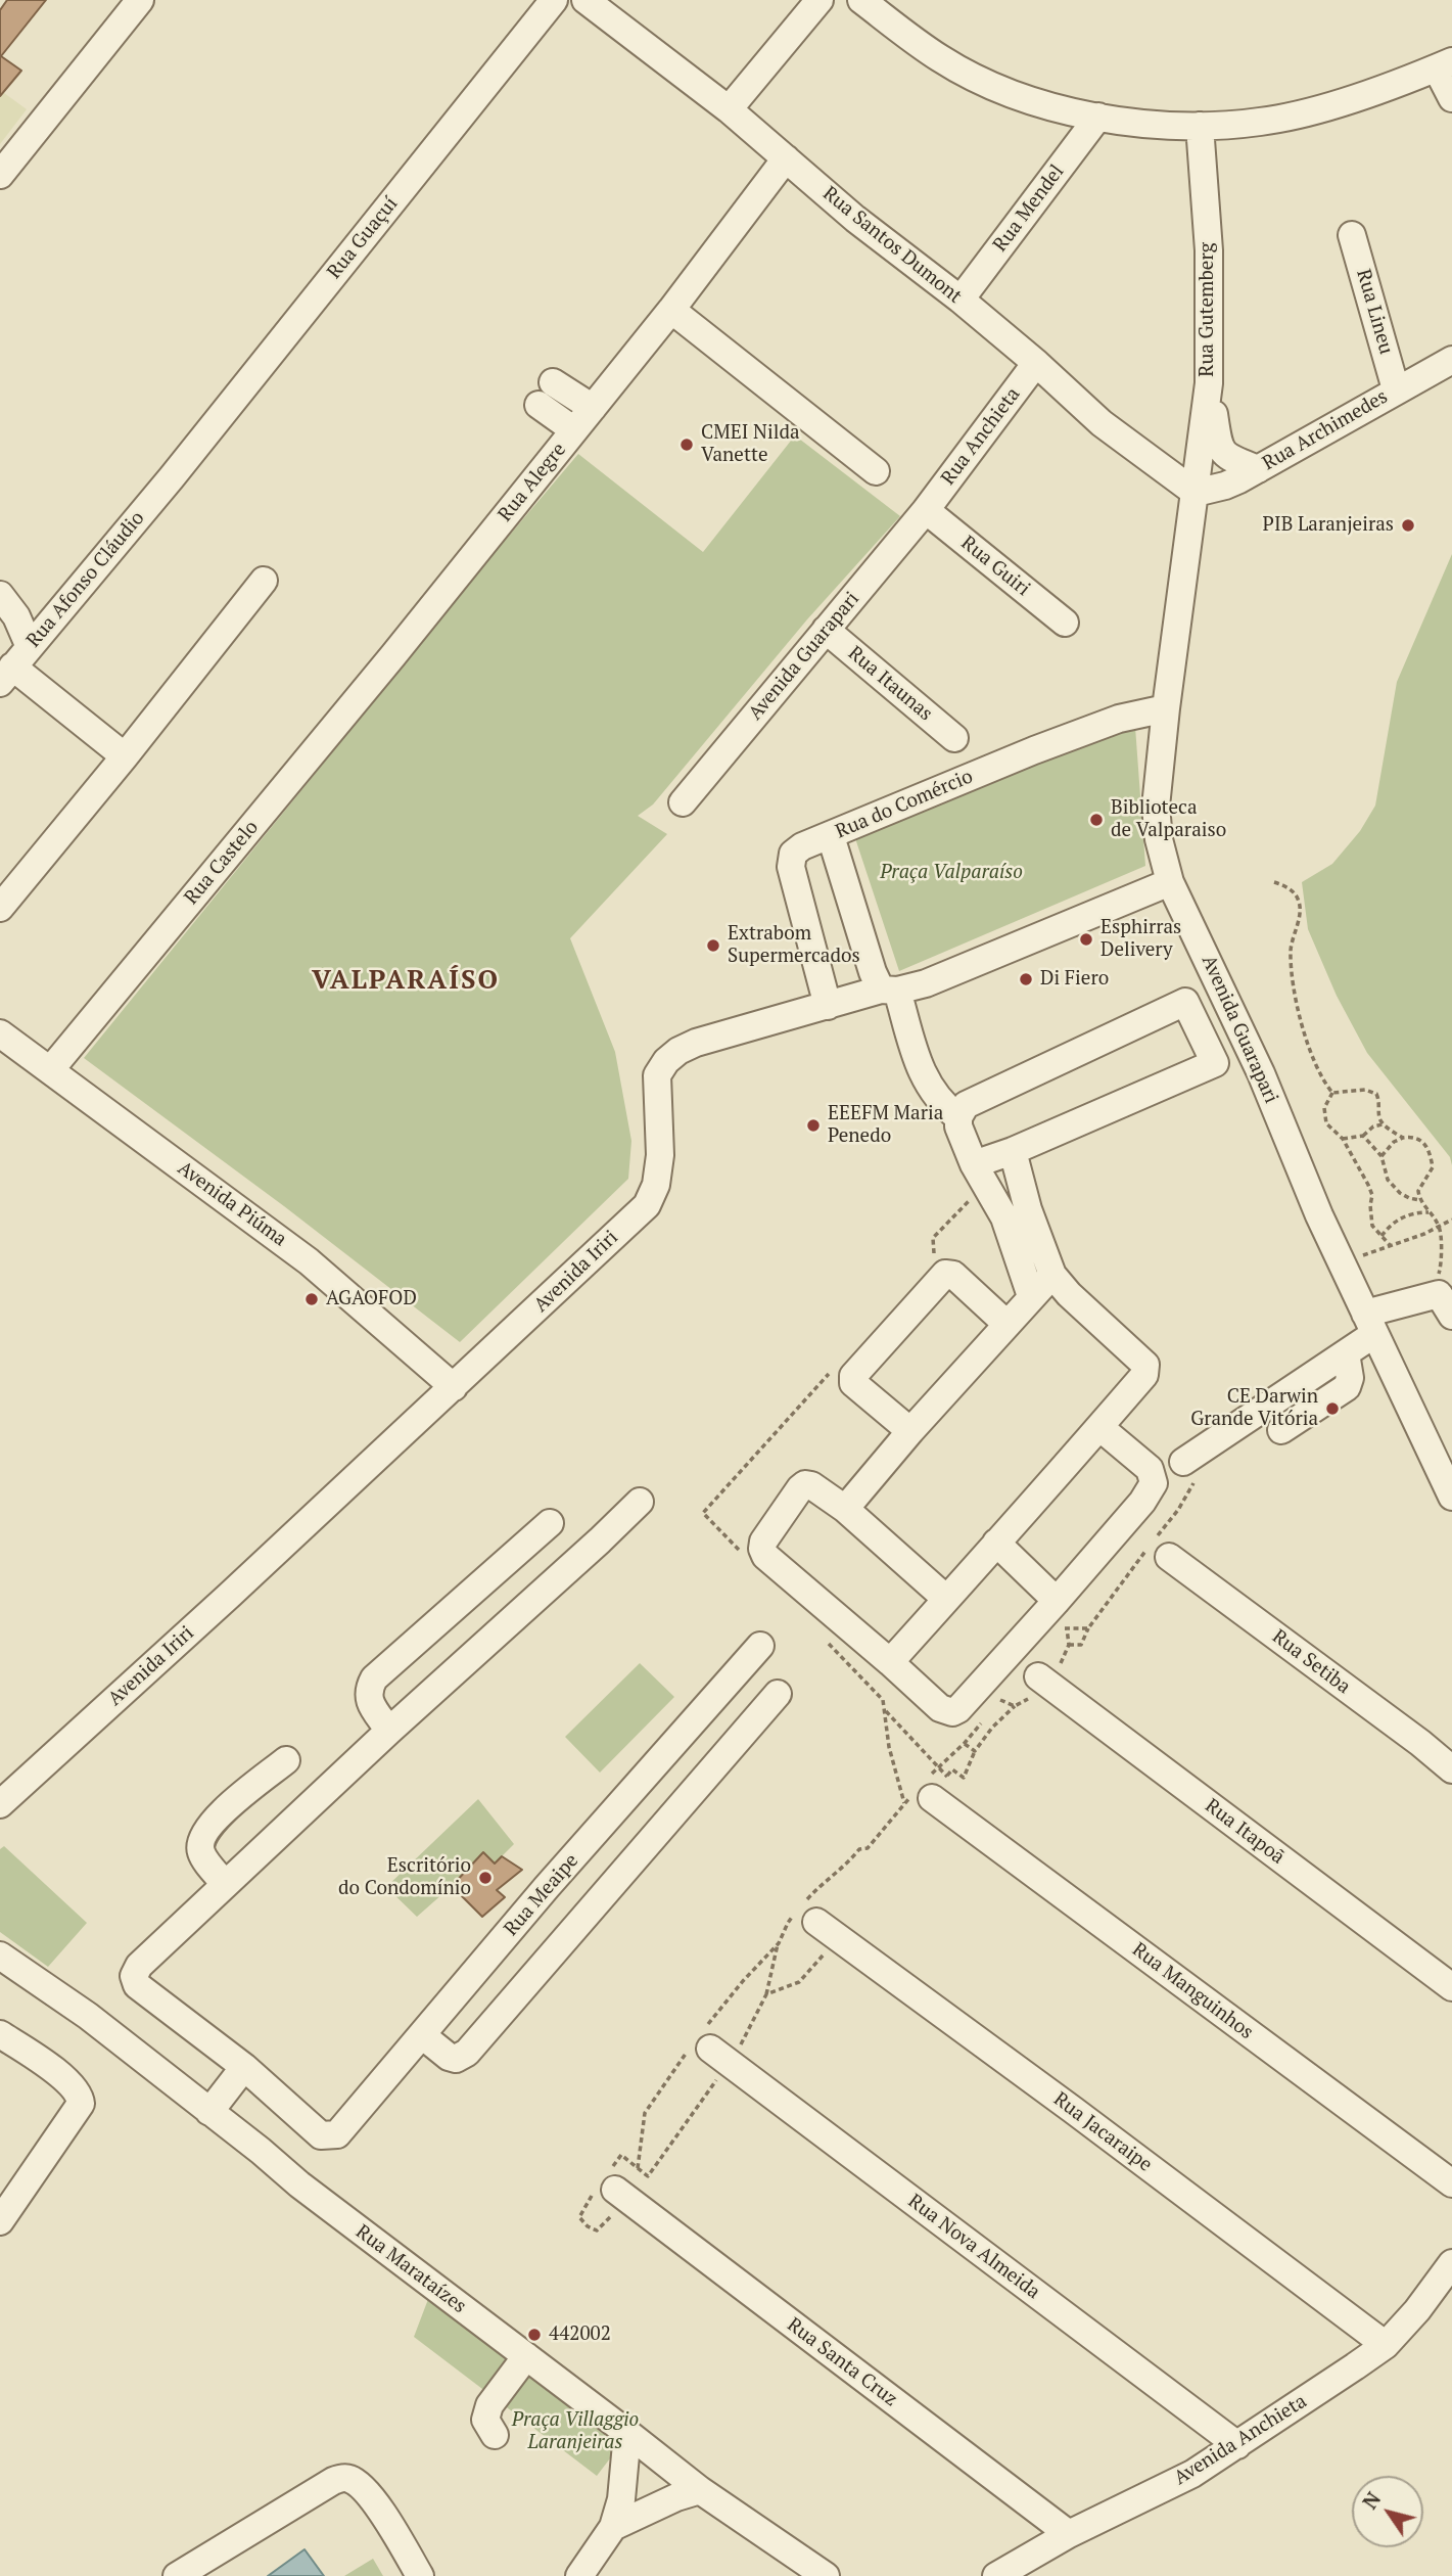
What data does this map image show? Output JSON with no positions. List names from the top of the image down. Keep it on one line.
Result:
{"streets":{"street":["Rua Mendel","Rua Guaçuí","Rua Santos Dumont","Rua Gutemberg","Rua Lineu","Rua Archimedes","Rua Anchieta","Rua Alegre","Rua Guiri","Rua Afonso Cláudio","Avenida Guarapari","Rua Itaunas","Rua do Comércio","Rua Castelo","Avenida Piúma","Avenida Iriri","Rua Setiba","Rua Itapoã","Rua Meaipe","Rua Manguinhos","Rua Jacaraipe","Rua Nova Almeida","Rua Marataízes","Rua Santa Cruz","Avenida Anchieta"]},"crossings":[["Rua Mendel","Rua Santos Dumont"],["Rua Guaçuí","Rua Afonso Cláudio"],["Rua Santos Dumont","Rua Gutemberg"],["Rua Santos Dumont","Rua Archimedes"],["Rua Santos Dumont","Rua Anchieta"],["Rua Santos Dumont","Rua Alegre"],["Rua Santos Dumont","Avenida Guarapari"],["Rua Gutemberg","Rua Archimedes"],["Rua Gutemberg","Avenida Guarapari"],["Rua Lineu","Rua Archimedes"],["Rua Archimedes","Avenida Guarapari"],["Rua Anchieta","Rua Guiri"],["Rua Anchieta","Avenida Guarapari"],["Rua Alegre","Rua Castelo"],["Rua Guiri","Avenida Guarapari"],["Avenida Guarapari","Rua Itaunas"],["Avenida Guarapari","Rua do Comércio"],["Avenida Guarapari","Avenida Iriri"],["Rua do Comércio","Avenida Iriri"],["Rua Castelo","Avenida Piúma"],["Avenida Piúma","Avenida Iriri"],["Rua Jacaraipe","Avenida Anchieta"],["Rua Nova Almeida","Avenida Anchieta"],["Rua Santa Cruz","Avenida Anchieta"]],"districts":["VALPARAÍSO"],"parks":["Praça Valparaíso","Praça Villaggio Laranjeiras"],"places":["CMEI Nilda Vanette","PIB Laranjeiras","Biblioteca de Valparaiso","Esphirras Delivery","Extrabom Supermercados","Di Fiero","EEEFM Maria Penedo","AGAOFOD","CE Darwin Grande Vitória","Escritório do Condomínio","442002"],"north":"top left"}
